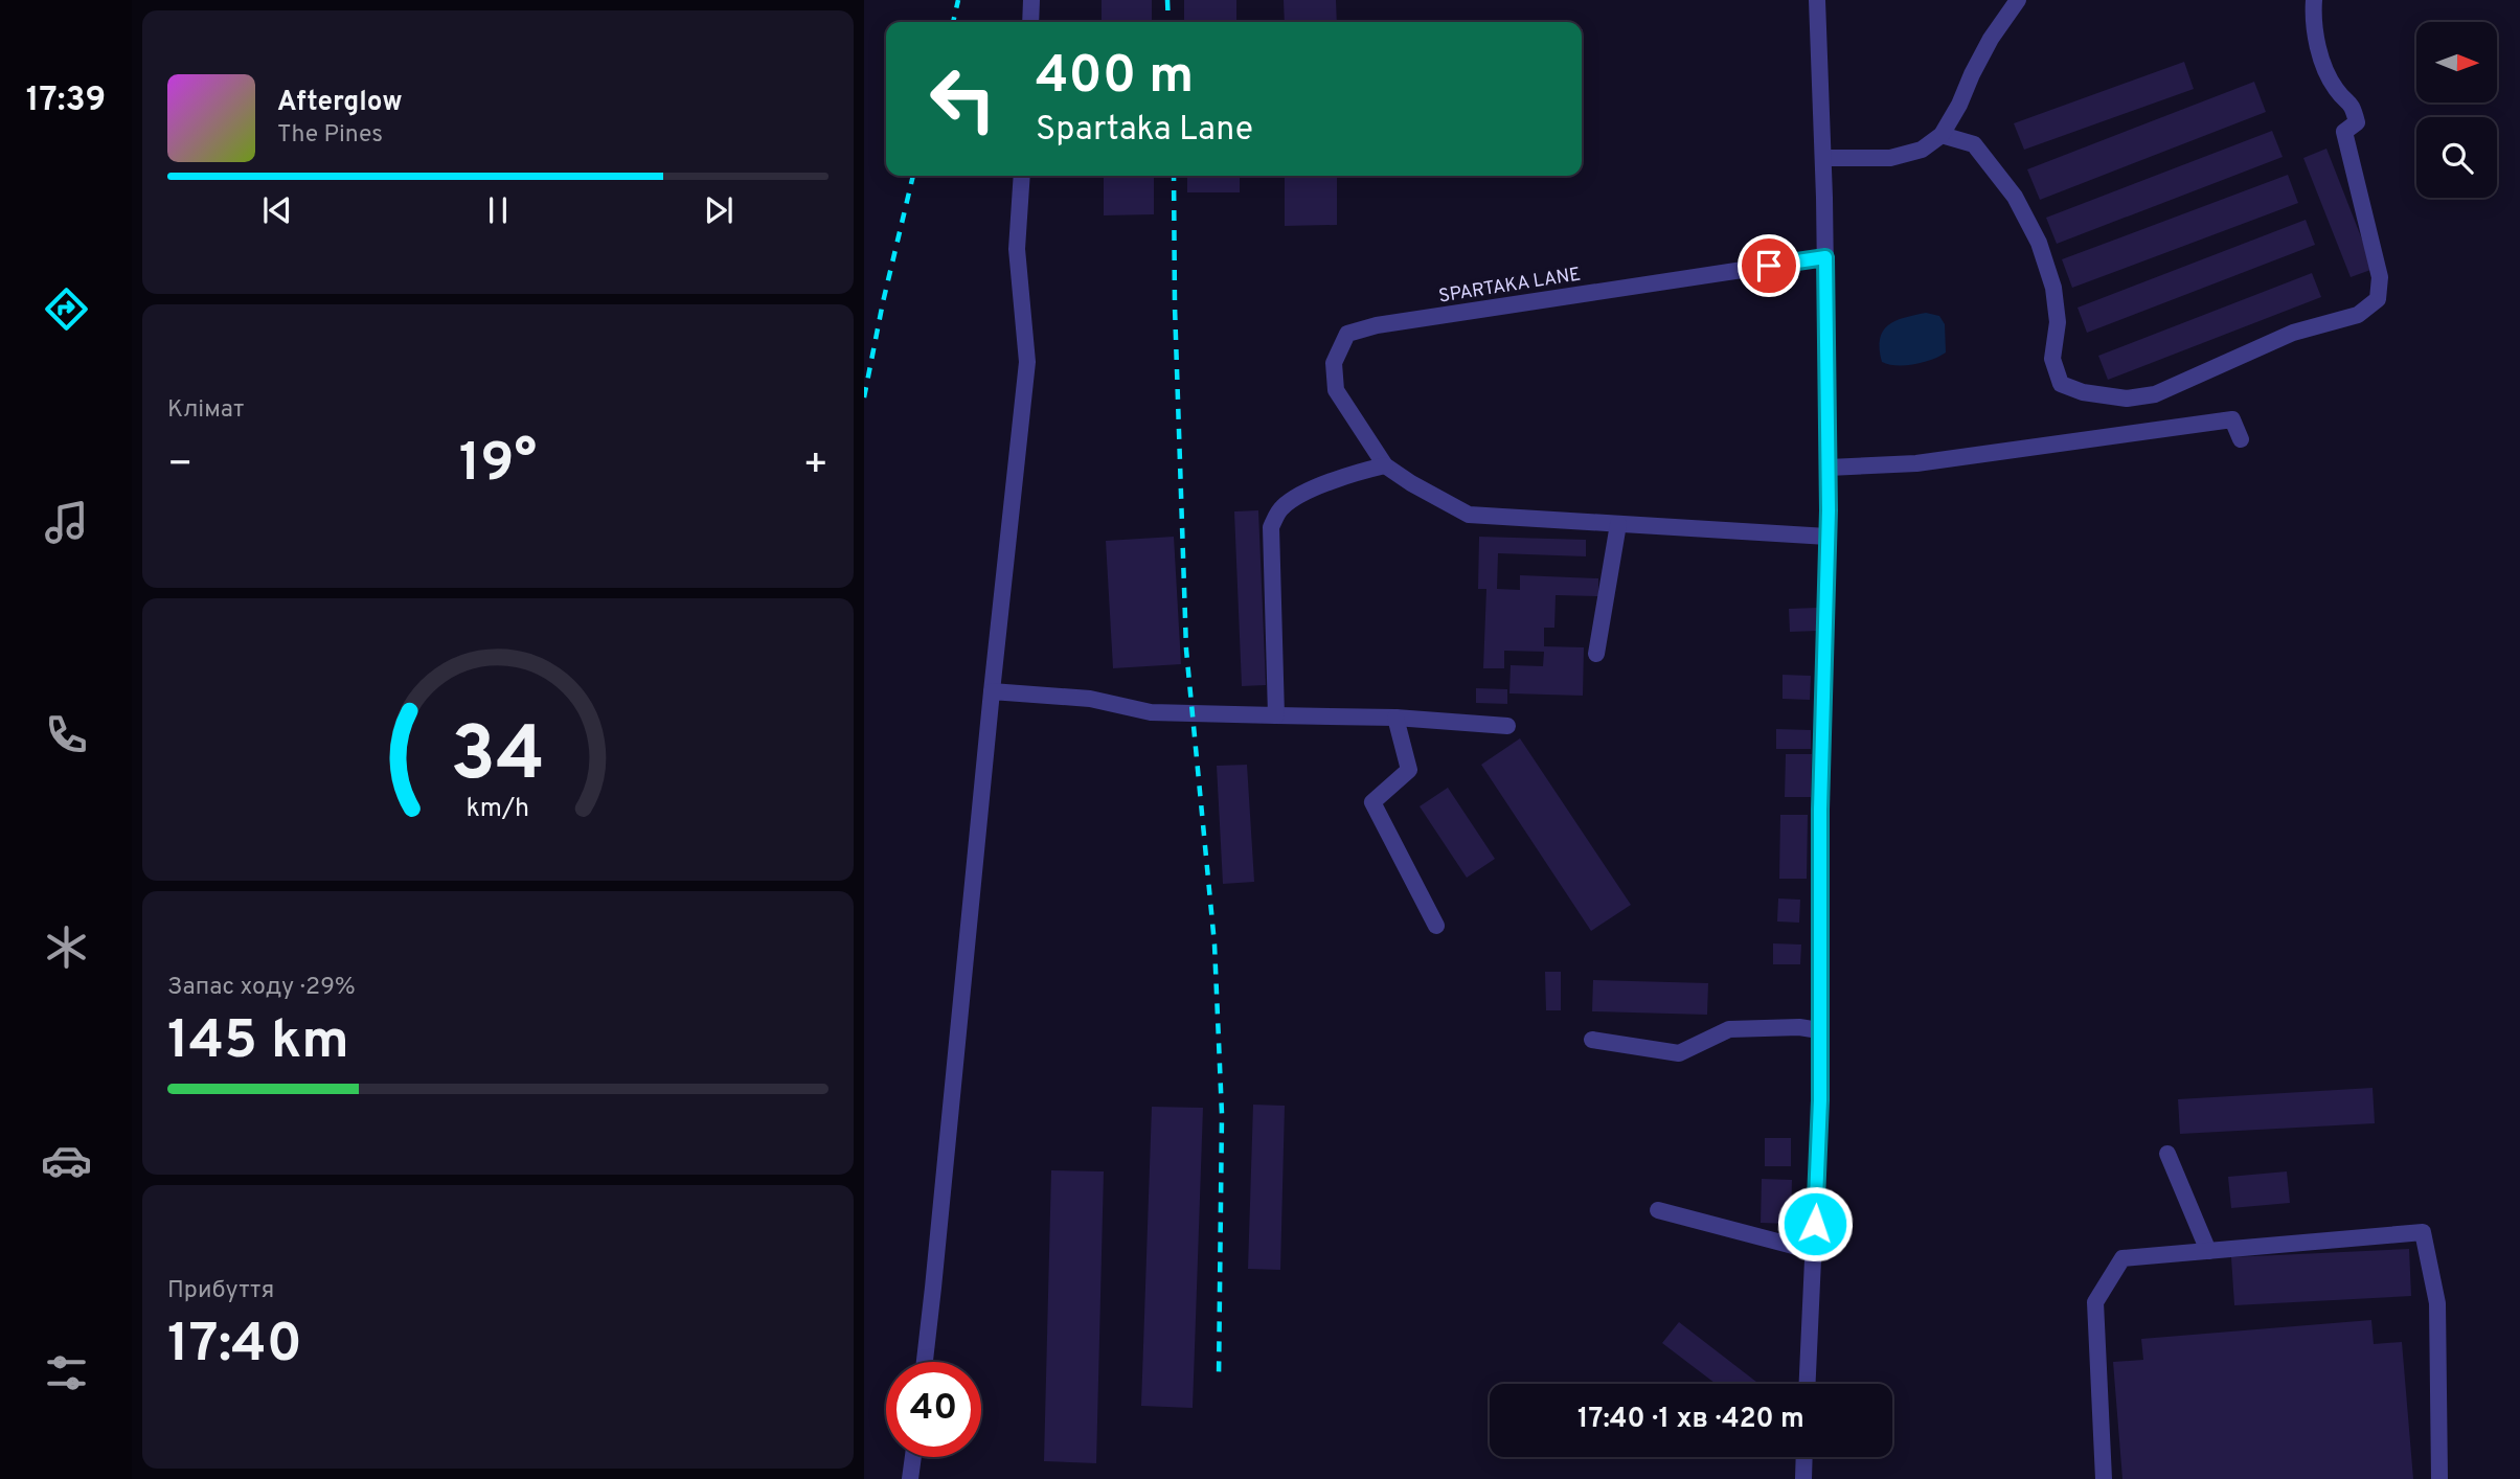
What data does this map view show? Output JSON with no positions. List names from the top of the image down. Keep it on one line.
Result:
{"streets":{"street":["SPARTAKA LANE"]},"north":"right","page":{"tabs":"17:39","turn":["400 m","Spartaka Lane"],"song":["Afterglow","The Pines"],"tile":["Клімат",["Запас ходу · 29%","145 km"],["Прибуття","17:40"]],"heat":["−","19°","+"],"limit":"40","trip":"17:40 · 1 хв · 420 m","gauge":["34","km/h"]}}
